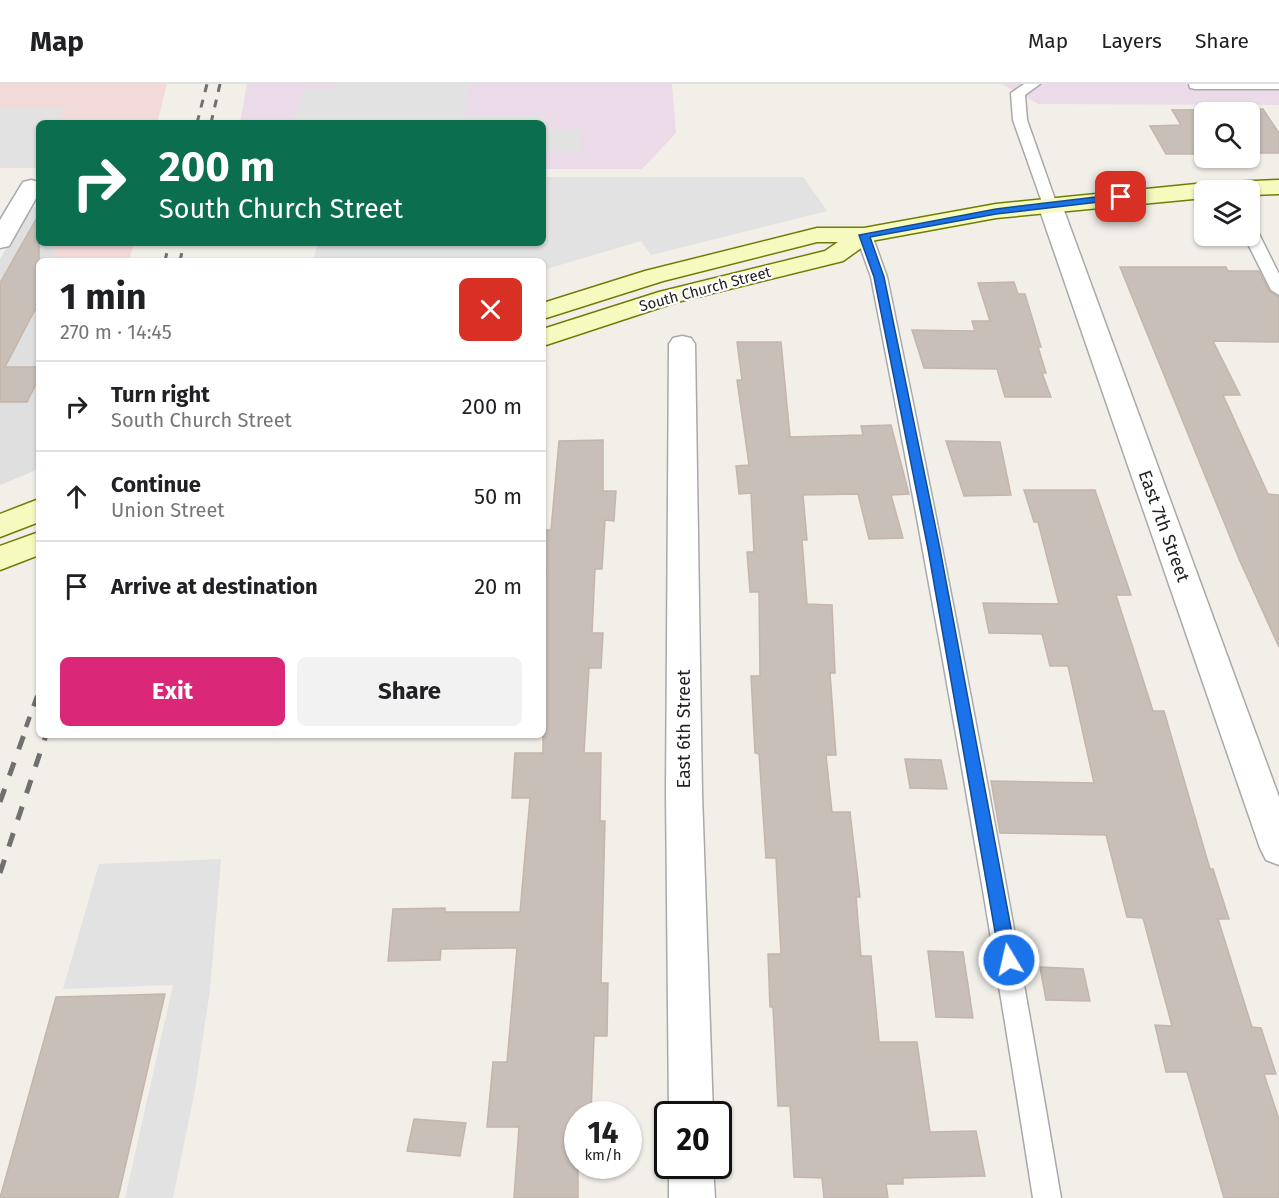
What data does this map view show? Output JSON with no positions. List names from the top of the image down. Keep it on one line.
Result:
{"streets":{"main road":["South Church Street"],"street":["East 7th Street","East 6th Street"]},"crossings":[["South Church Street","East 7th Street"]],"page":{"header":"Map","nav":["Map","Layers","Share"],"turn":["200 m","South Church Street"],"heading":["1 min","270 m · 14:45"],"list":[{"name":"Turn right","note":"South Church Street","value":"200 m"},{"name":"Continue","note":"Union Street","value":"50 m"},{"name":"Arrive at destination","value":"20 m"}],"buttons":["Exit","Share"],"speed":"14 km/h","limit":"20"}}
